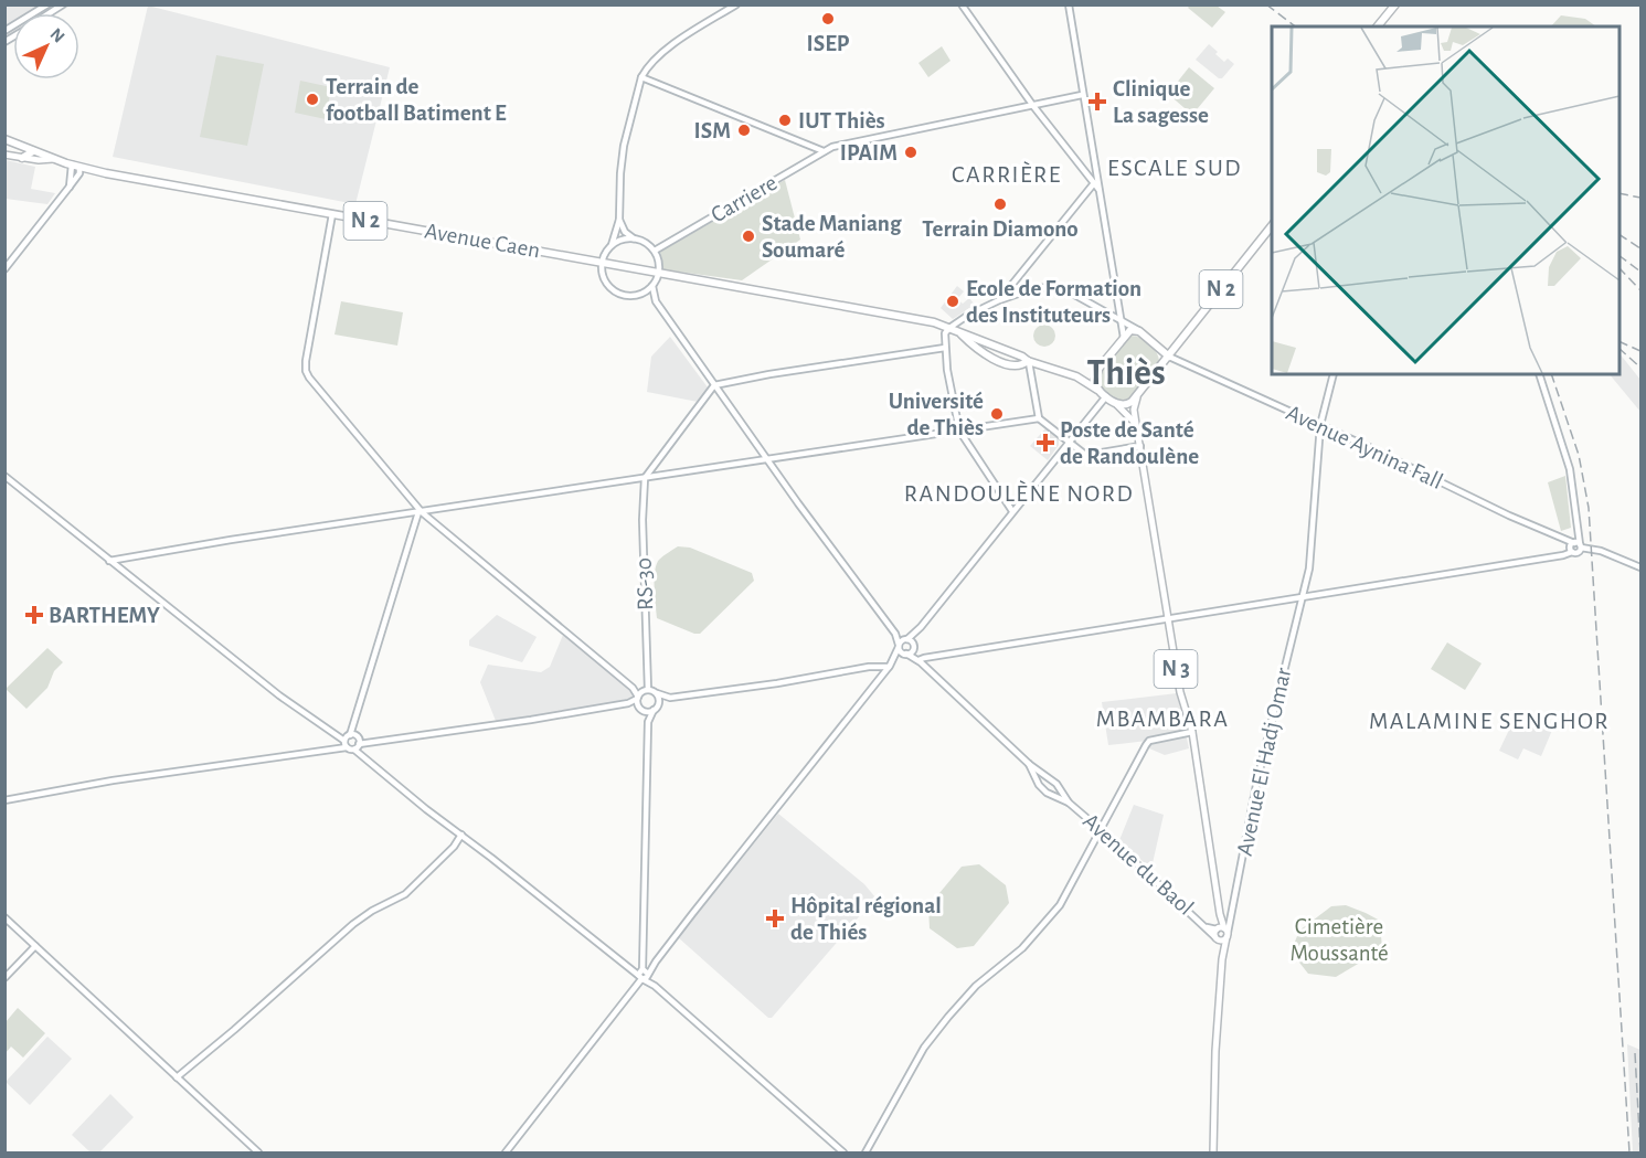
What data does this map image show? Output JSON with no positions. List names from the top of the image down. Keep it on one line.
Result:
{"streets":{"highway":["N 2","Avenue Caen"],"main road":["N 3"],"street":["Carriere","Avenue Aynina Fall","RS-30","Avenue El Hadj Omar","Avenue du Baol"]},"crossings":[["N 2","Avenue Caen"],["N 2","Avenue Aynina Fall"],["Avenue Aynina Fall","Avenue El Hadj Omar"],["N 3","Avenue El Hadj Omar"],["N 3","Avenue du Baol"]],"districts":["ESCALE SUD","CARRIÈRE","Thiès","RANDOULÈNE NORD","MBAMBARA","MALAMINE SENGHOR"],"parks":["Cimetière Moussanté"],"places":{"other":["ISEP","Terrain de football Batiment E","IUT Thiès","ISM","IPAIM","Terrain Diamono","Stade Maniang Soumaré","Ecole de Formation des Instituteurs","Université de Thiès"],"health":["Clinique La sagesse","Poste de Santé de Randoulène","BARTHEMY","Hôpital régional de Thiés"]},"north":"top right"}
